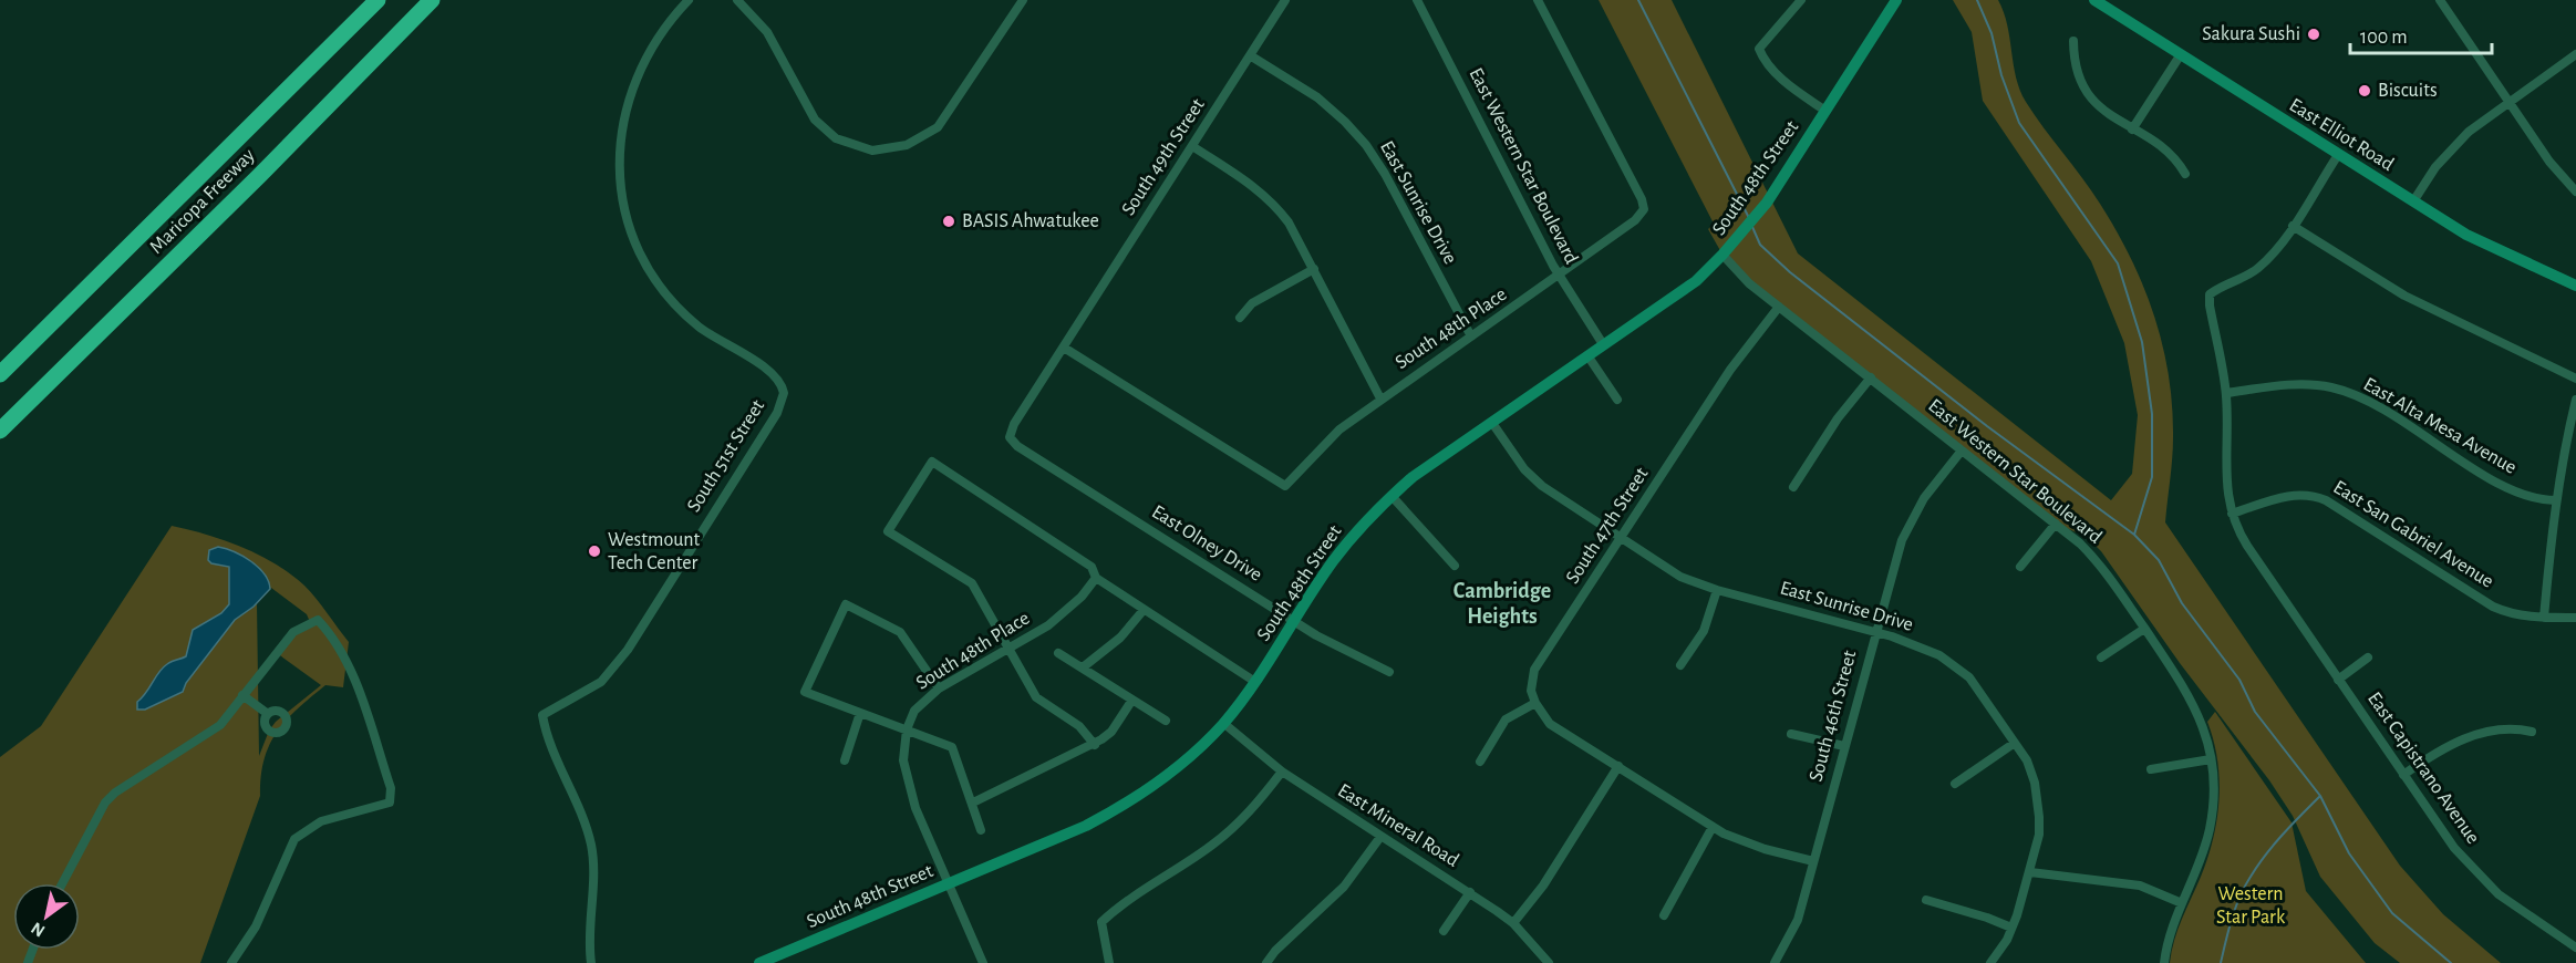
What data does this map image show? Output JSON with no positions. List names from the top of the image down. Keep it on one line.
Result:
{"streets":{"highway":["Maricopa Freeway"],"main road":["East Elliot Road","South 48th Street"],"street":["South 49th Street","East Western Star Boulevard","East Sunrise Drive","South 48th Place","East Alta Mesa Avenue","South 51st Street","South 47th Street","East San Gabriel Avenue","East Olney Drive","South 46th Street","East Capistrano Avenue","East Mineral Road"]},"crossings":[["South 49th Street","East Sunrise Drive"],["South 49th Street","South 48th Place"],["South 49th Street","East Olney Drive"],["East Western Star Boulevard","South 48th Street"],["East Western Star Boulevard","South 48th Place"],["East Western Star Boulevard","South 47th Street"],["East Western Star Boulevard","South 46th Street"],["South 48th Street","East Sunrise Drive"],["South 48th Street","South 48th Place"],["South 48th Street","East Olney Drive"],["South 48th Street","East Mineral Road"],["East Sunrise Drive","South 48th Place"],["East Sunrise Drive","South 47th Street"],["East Sunrise Drive","South 46th Street"],["East Alta Mesa Avenue","East Capistrano Avenue"],["East San Gabriel Avenue","East Capistrano Avenue"]],"districts":["Cambridge Heights"],"parks":["Western Star Park"],"places":["Sakura Sushi","Biscuits","BASIS Ahwatukee","Westmount Tech Center"],"scale_bar":"100 m","north":"bottom left"}
